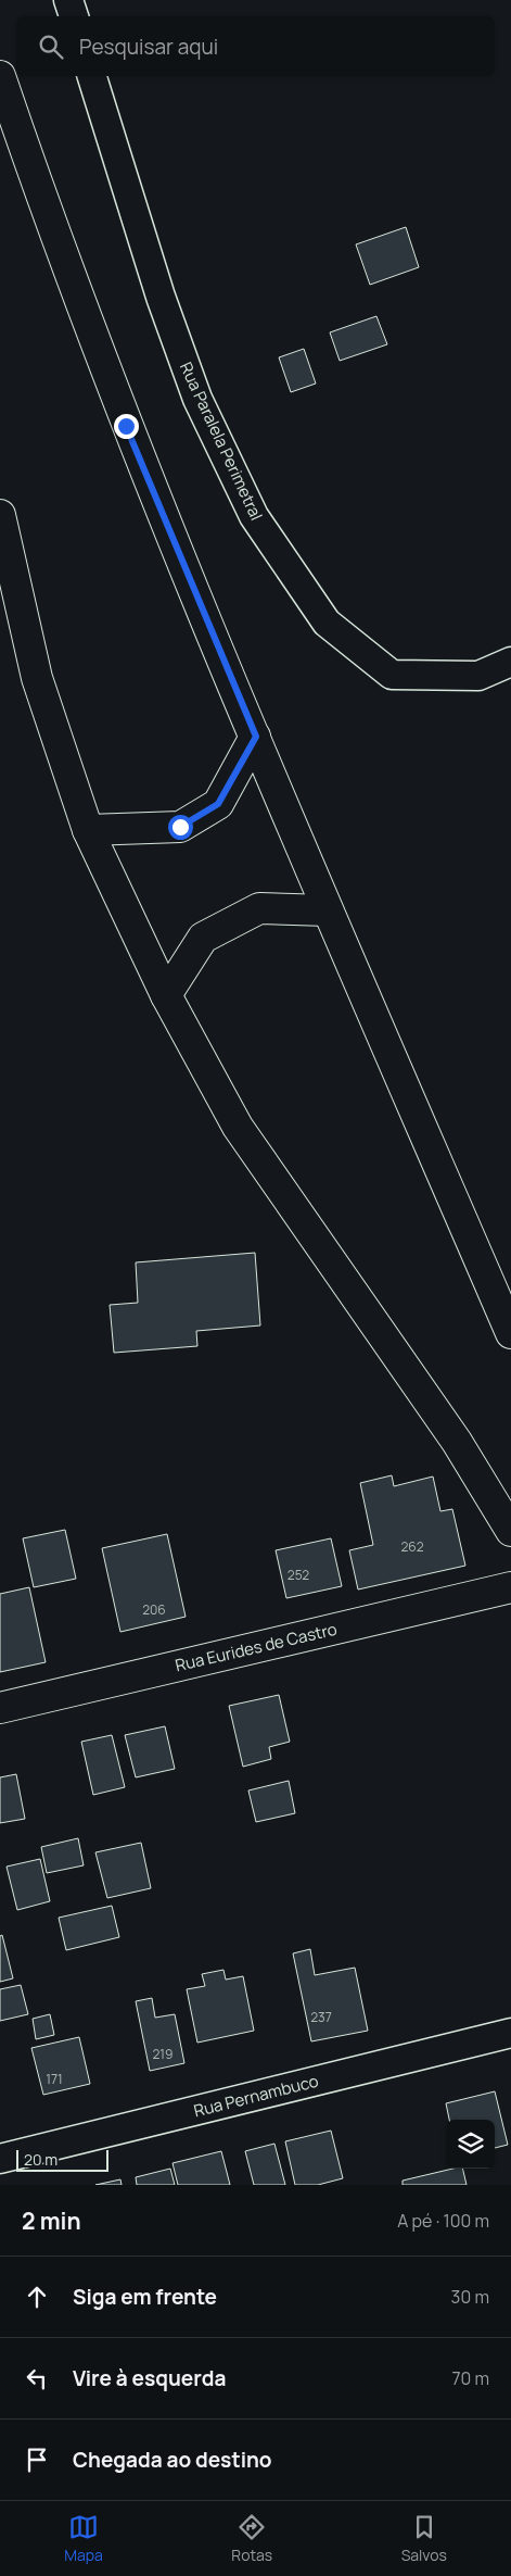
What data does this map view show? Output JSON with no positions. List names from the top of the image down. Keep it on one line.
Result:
{"streets":{"main road":["Rua Eurides de Castro"],"street":["Rua Paralela Perimetral","Rua Pernambuco"]},"house_numbers":["262","252","206","237","219","171"],"scale_bar":"20 m","page":{"search":"Pesquisar aqui","scale":"20 m","heading":["2 min","A pé · 100 m"],"list":[["Siga em frente","30 m"],["Vire à esquerda","70 m"],"Chegada ao destino"],"nav":["Mapa","Rotas","Salvos"]}}
